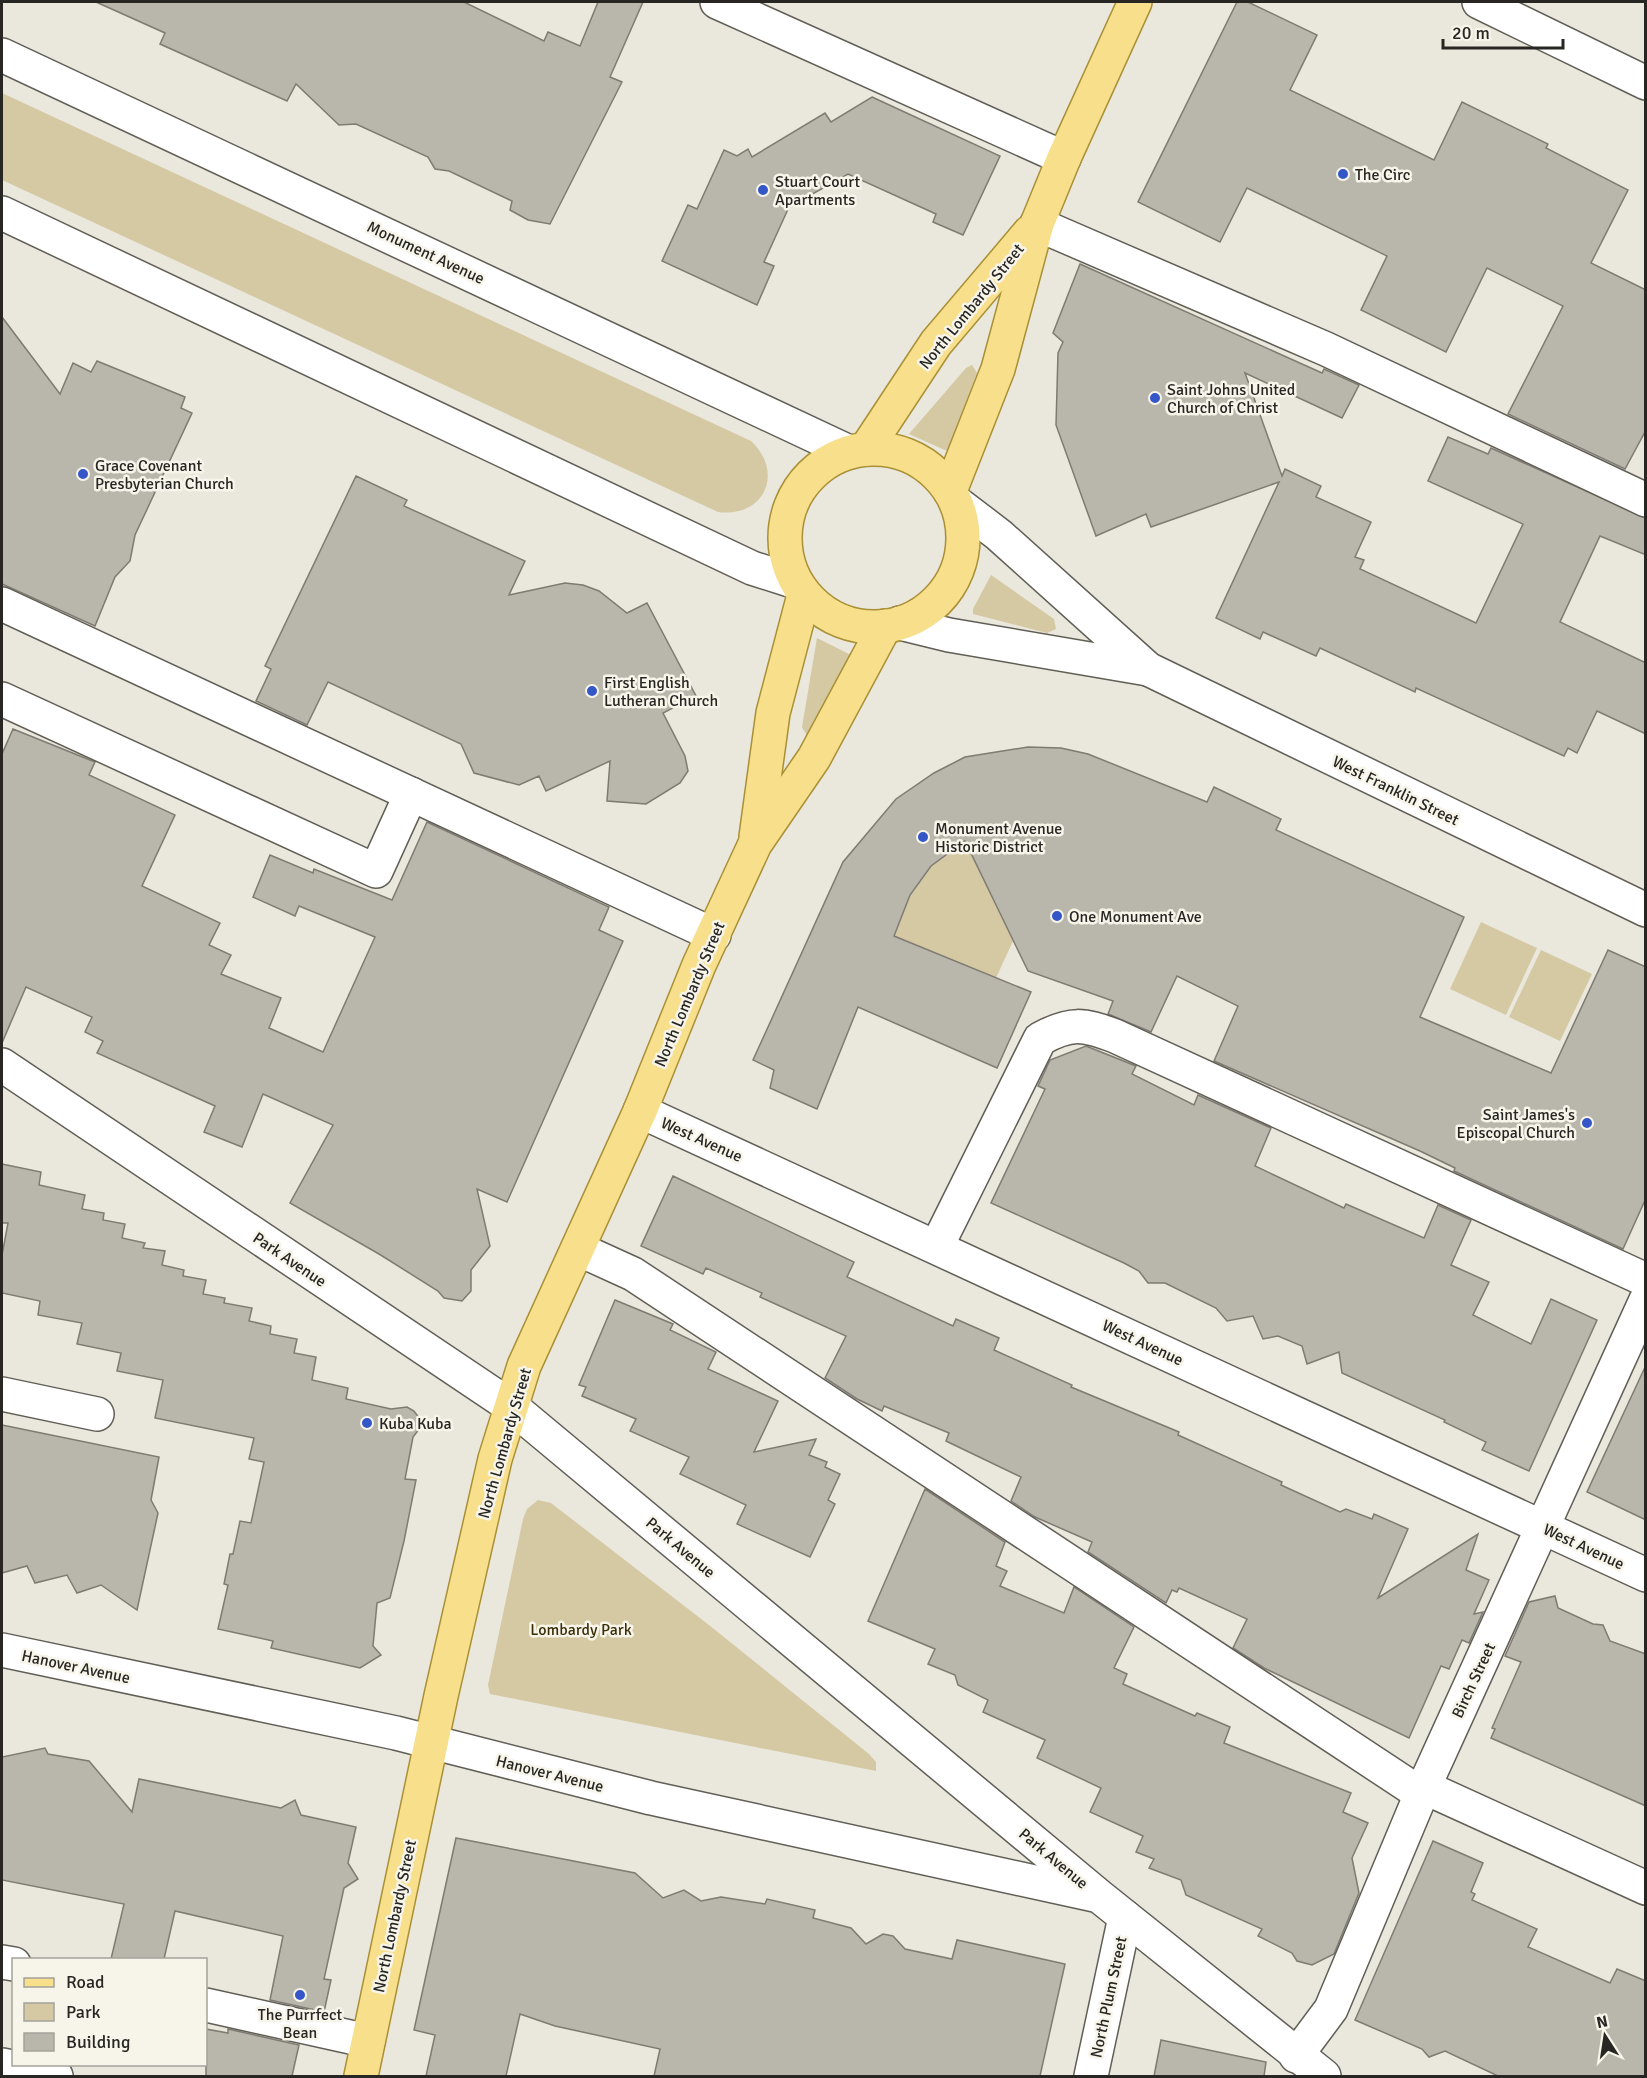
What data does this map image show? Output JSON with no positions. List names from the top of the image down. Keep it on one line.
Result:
{"streets":{"main road":["North Lombardy Street"],"street":["Monument Avenue","West Franklin Street","West Avenue","Park Avenue","Hanover Avenue","Birch Street","North Plum Street"]},"crossings":[["Monument Avenue","North Lombardy Street"],["Monument Avenue","West Franklin Street"],["North Lombardy Street","West Franklin Street"],["North Lombardy Street","West Avenue"],["North Lombardy Street","Park Avenue"],["North Lombardy Street","Hanover Avenue"],["West Avenue","Birch Street"],["Park Avenue","Hanover Avenue"],["Park Avenue","Birch Street"],["Park Avenue","North Plum Street"]],"parks":["Lombardy Park"],"places":["The Circ","Stuart Court Apartments","Saint Johns United Church of Christ","Grace Covenant Presbyterian Church","First English Lutheran Church","Monument Avenue Historic District","One Monument Ave","Saint James's Episcopal Church","Kuba Kuba","The Purrfect Bean"],"legend":["Road","Park","Building"],"scale_bar":"20 m","north":"top"}
